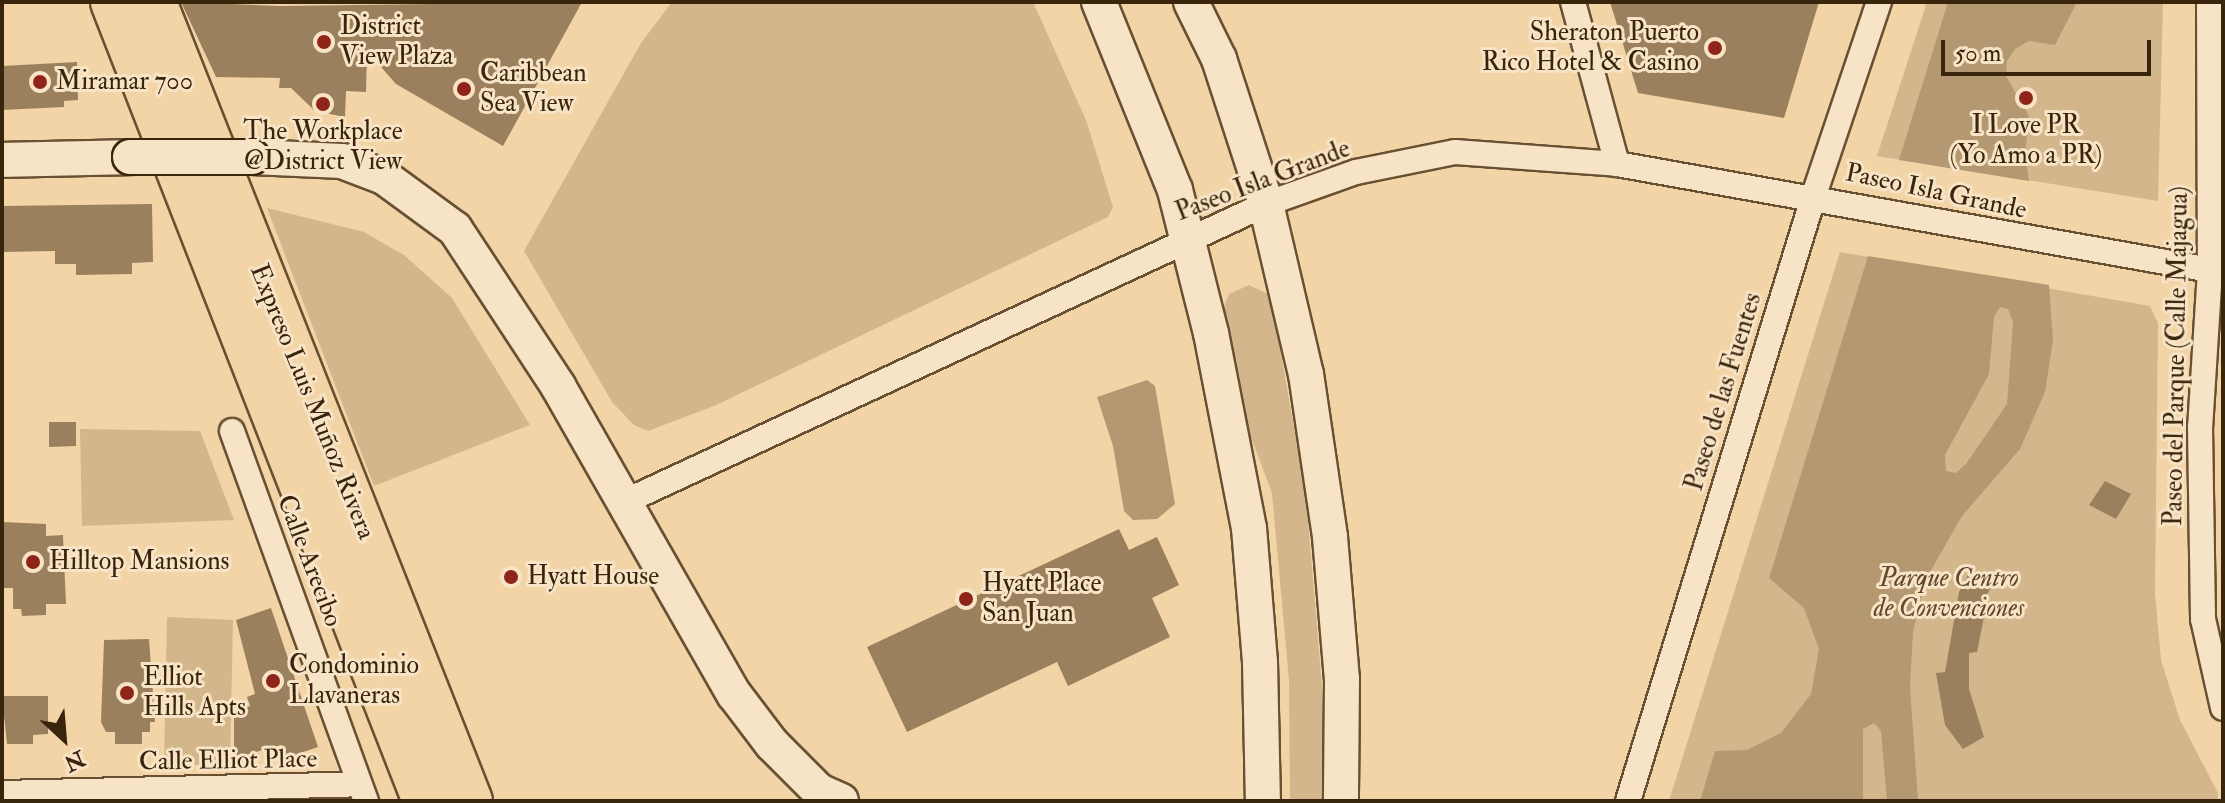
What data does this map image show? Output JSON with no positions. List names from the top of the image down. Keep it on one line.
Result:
{"streets":{"highway":["Expreso Luis Muñoz Rivera"],"street":["Paseo Isla Grande","Paseo del Parque (Calle Majagua)","Paseo de las Fuentes","Calle Arecibo","Calle Elliot Place"]},"crossings":[["Paseo Isla Grande","Paseo del Parque (Calle Majagua)"],["Paseo Isla Grande","Paseo de las Fuentes"],["Calle Arecibo","Calle Elliot Place"]],"parks":["Parque Centro de Convenciones"],"places":["District View Plaza","Sheraton Puerto Rico Hotel & Casino","Miramar 700","Caribbean Sea View","I Love PR (Yo Amo a PR)","The Workplace @District View","Hilltop Mansions","Hyatt House","Hyatt Place San Juan","Condominio Llavaneras","Elliot Hills Apts"],"scale_bar":"50 m","north":"bottom right"}
